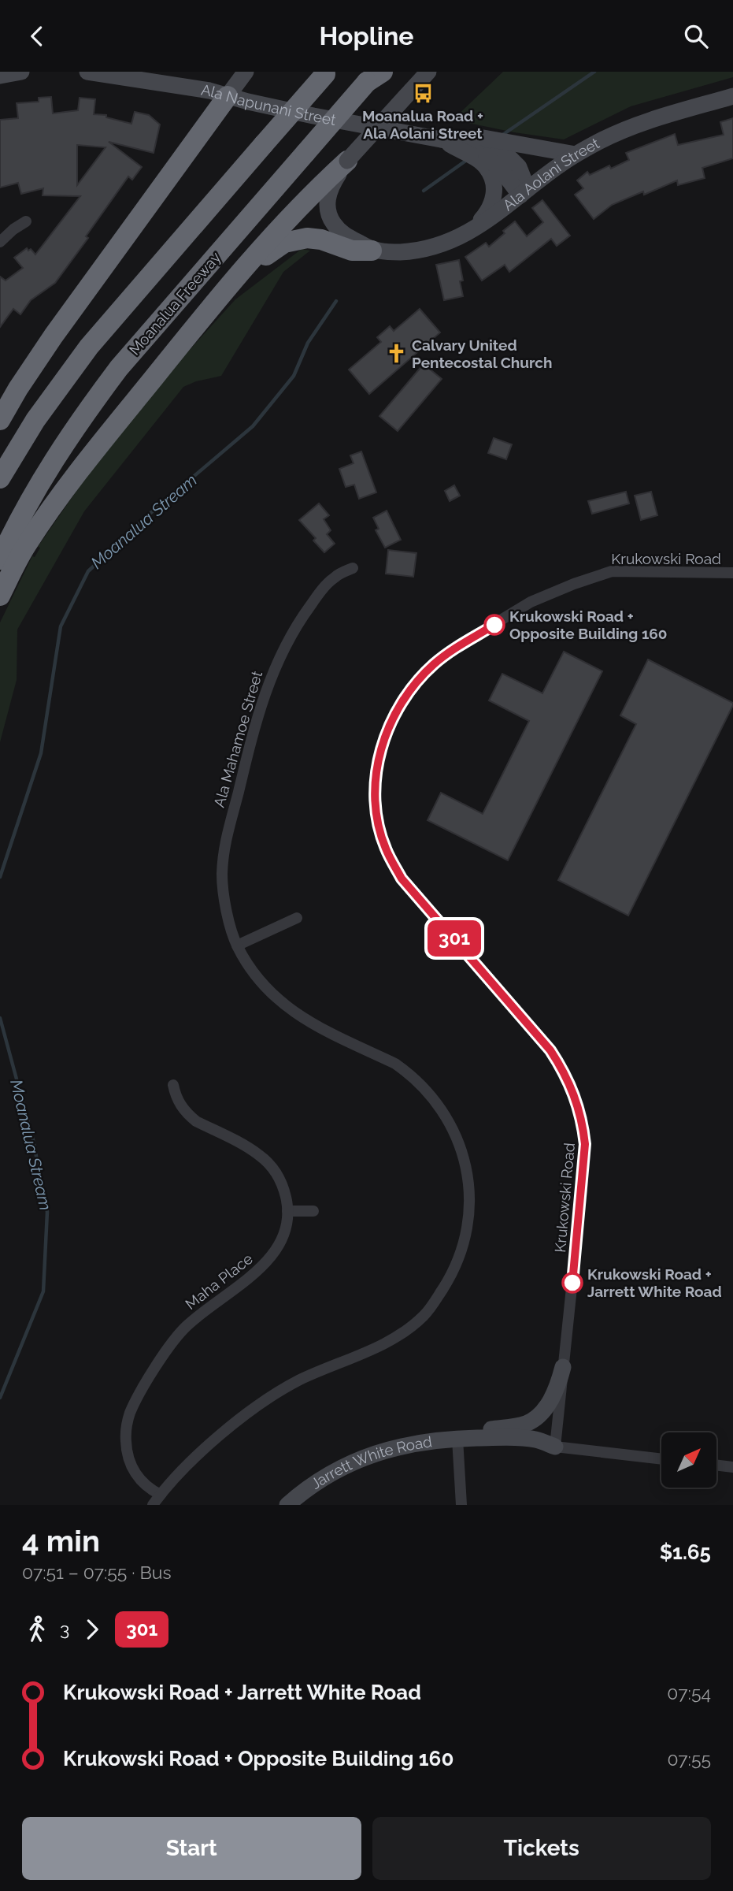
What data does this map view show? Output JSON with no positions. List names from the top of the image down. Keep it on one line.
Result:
{"streets":{"highway":["Moanalua Freeway"],"street":["Ala Napunani Street","Ala Aolani Street","Krukowski Road","Ala Mahamoe Street","Maha Place","Jarrett White Road"]},"crossings":[["Ala Napunani Street","Ala Aolani Street"],["Krukowski Road","Jarrett White Road"],["Ala Mahamoe Street","Maha Place"]],"water":["Moanalua Stream"],"places":{"bus stop":["Moanalua Road + Ala Aolani Street"],"church":["Calvary United Pentecostal Church"],"other":["Krukowski Road + Opposite Building 160","Krukowski Road + Jarrett White Road"]},"lines":["bus line 301"],"north":"top right","page":{"header":"Hopline","on_map":"301","heading":["4 min","07:51 – 07:55 · Bus","$1.65"],"legs":["3","301"],"list":[{"name":"Krukowski Road + Jarrett White Road","value":"07:54"},{"name":"Krukowski Road + Opposite Building 160","value":"07:55"}],"buttons":["Start","Tickets"]}}
